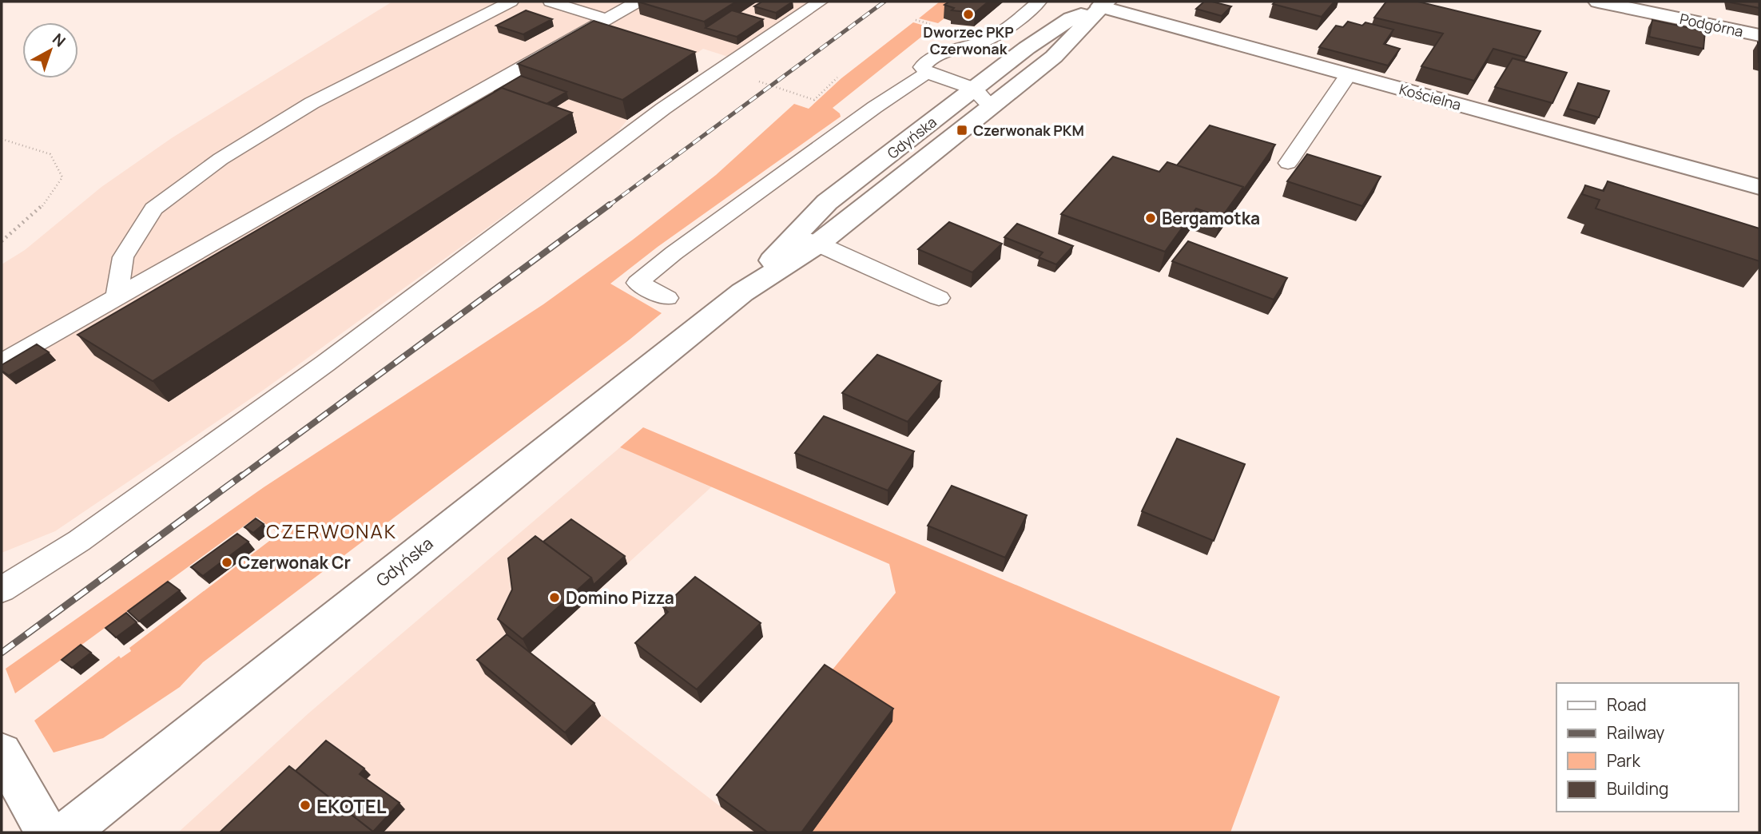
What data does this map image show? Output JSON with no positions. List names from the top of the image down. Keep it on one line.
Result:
{"streets":{"main road":["Podgórna","Kościelna","Gdyńska"]},"crossings":[["Kościelna","Gdyńska"]],"districts":["CZERWONAK"],"places":{"other":["Dworzec PKP Czerwonak","Bergamotka","Czerwonak Cr","Domino Pizza","EKOTEL"],"transit":["Czerwonak PKM"]},"legend":["Road","Railway","Park","Building"],"north":"top right"}
